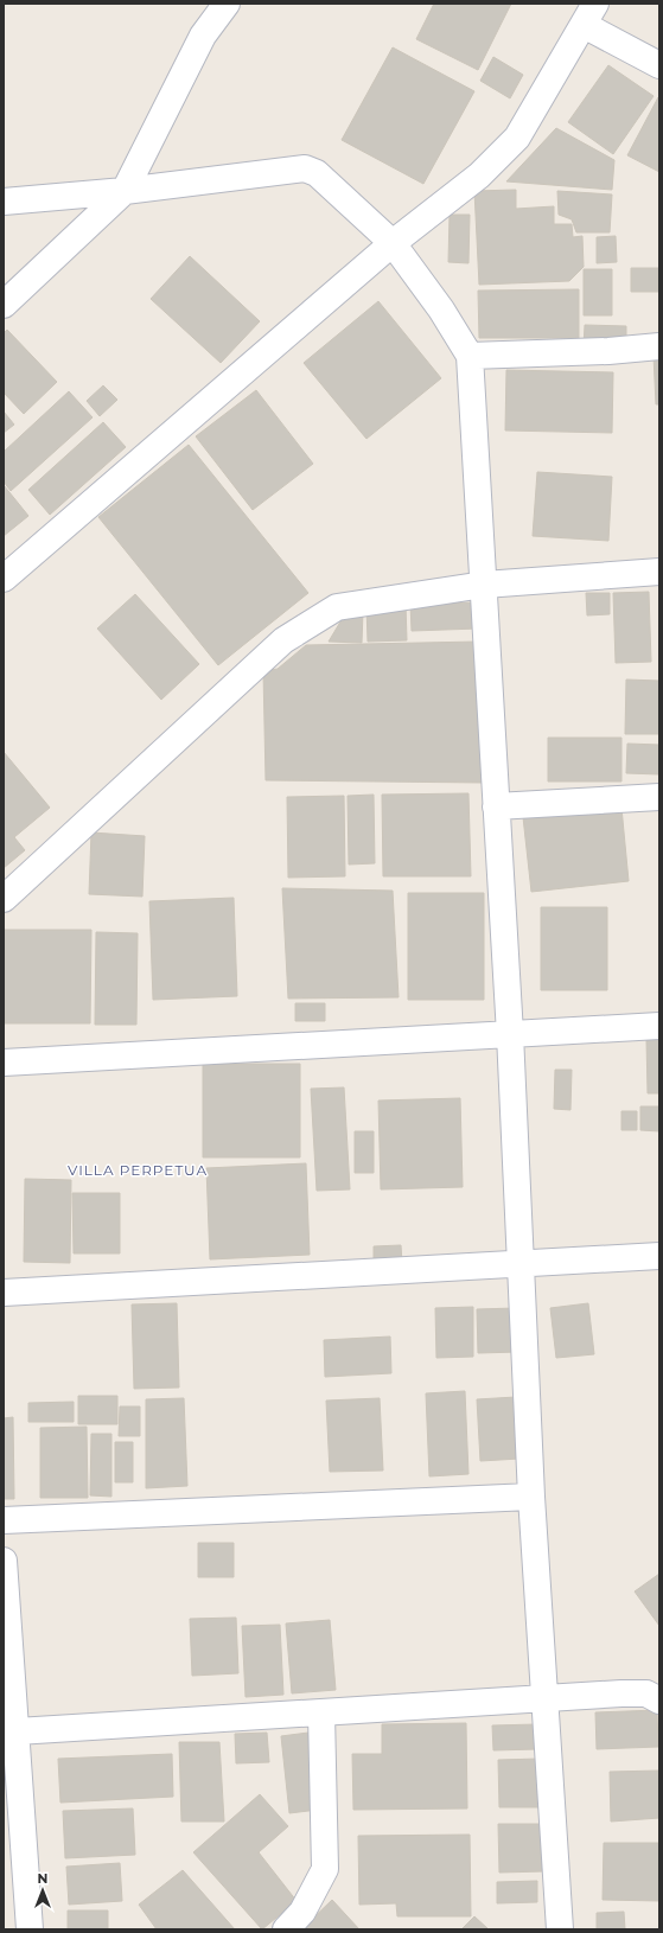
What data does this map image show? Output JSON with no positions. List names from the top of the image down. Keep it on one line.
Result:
{"districts":["VILLA PERPETUA"],"north":"top"}
